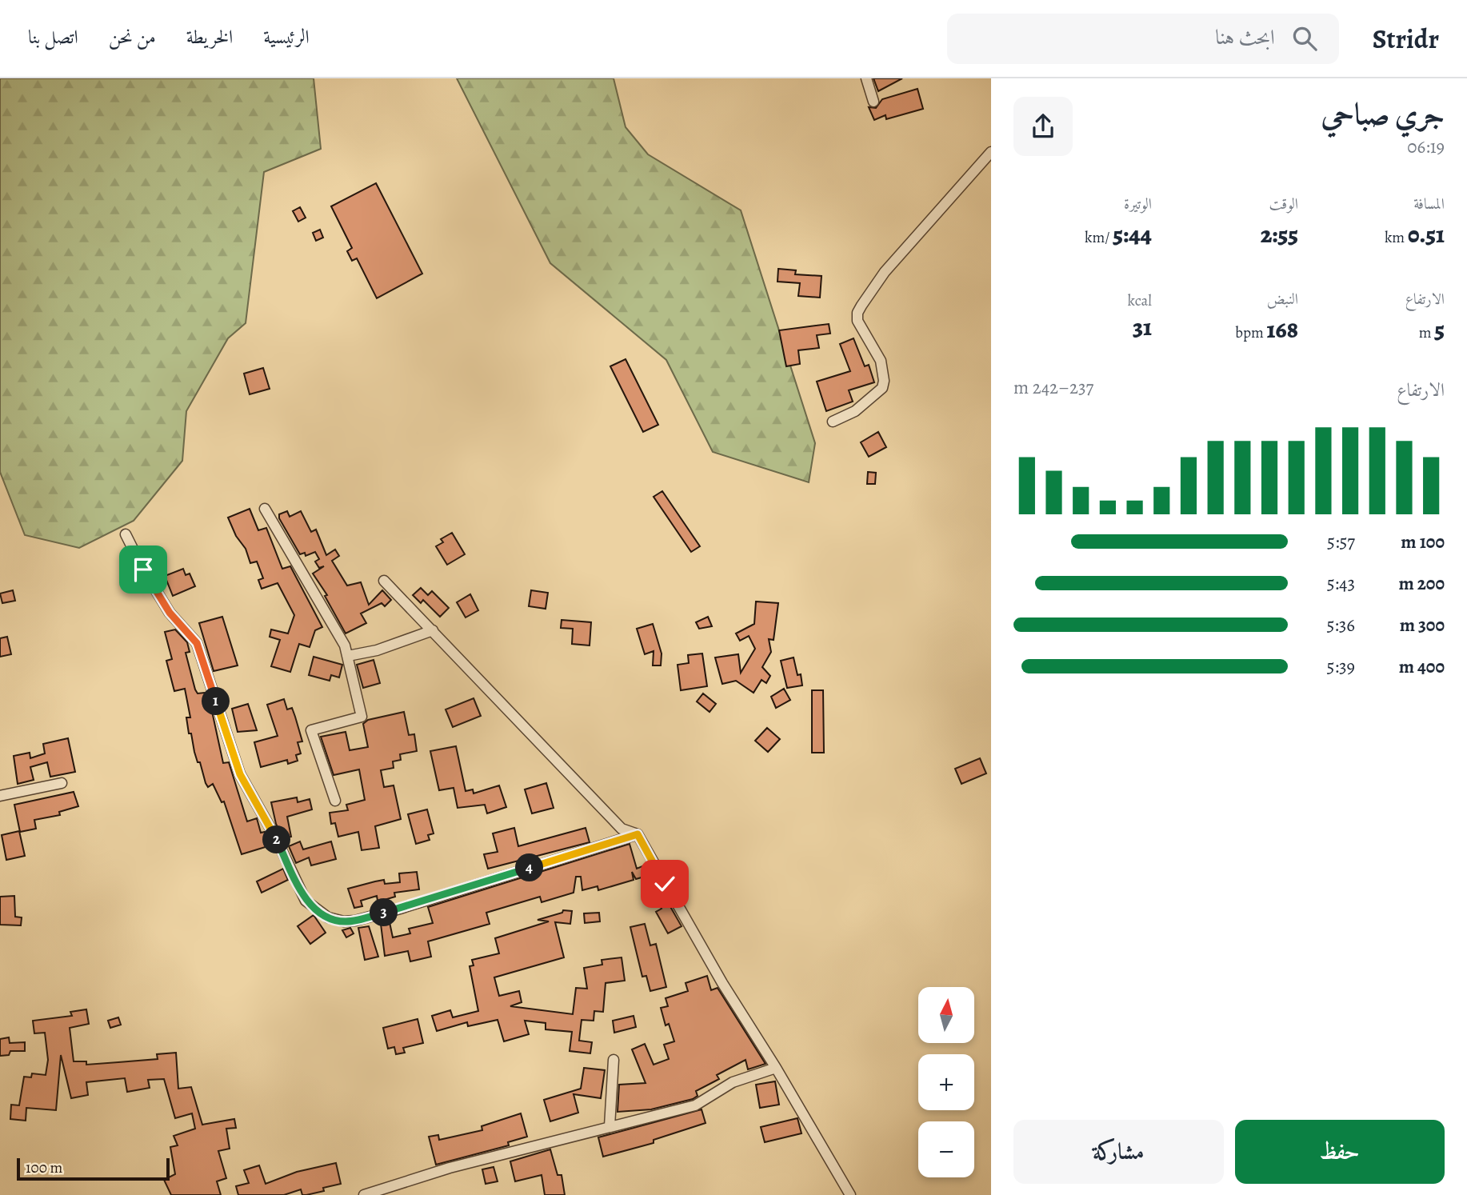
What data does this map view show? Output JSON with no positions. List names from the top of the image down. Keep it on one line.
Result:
{"scale_bar":"100 m","north":"top","page":{"header":"Stridr","search":"ابحث هنا","nav":["الرئيسية","الخريطة","من نحن","اتصل بنا"],"heading":["جري صباحي","06:19"],"stats":[["المسافة","0.51 km"],["الوقت","2:55"],["الوتيرة","5:44 /km"],["الارتفاع","5 m"],["النبض","168 bpm"],["kcal","31"]],"chart":["الارتفاع","237–242 m"],"list":[{"name":"100 m","note":"5:57"},{"name":"200 m","note":"5:43"},{"name":"300 m","note":"5:36"},{"name":"400 m","note":"5:39"}],"pins":["1","2","4","3"],"map_buttons":["+","−"],"buttons":["حفظ","مشاركة"],"scale":"100 m"}}
